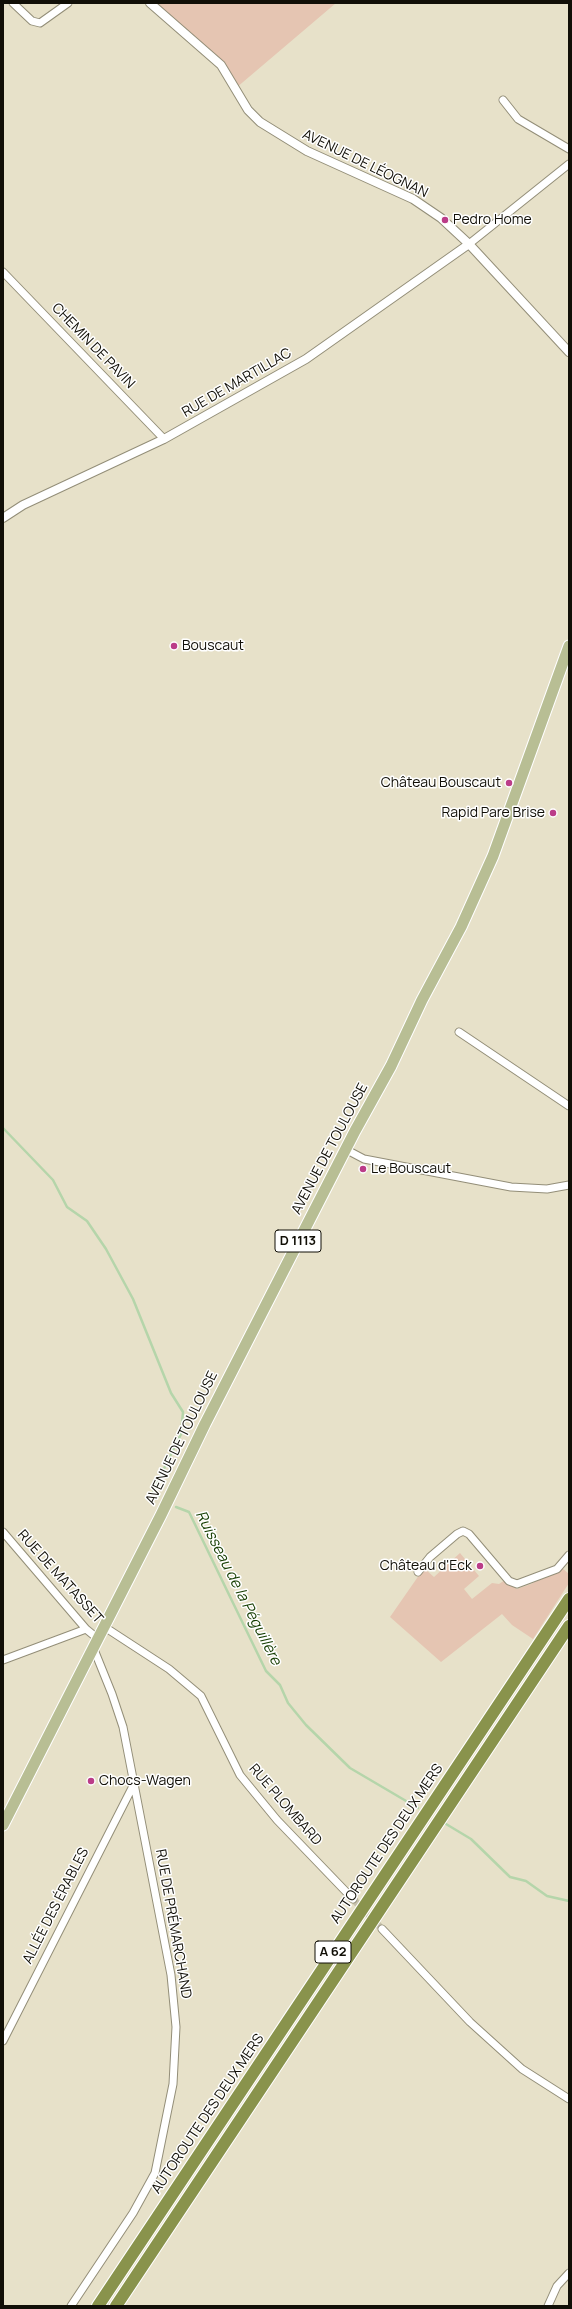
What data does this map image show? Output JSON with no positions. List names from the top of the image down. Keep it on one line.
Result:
{"streets":{"highway":["AUTOROUTE DES DEUX MERS","A 62"],"main road":["AVENUE DE TOULOUSE","D 1113"],"street":["AVENUE DE LÉOGNAN","CHEMIN DE PAVIN","RUE DE MARTILLAC","RUE DE MATASSET","RUE PLOMBARD","ALLÉE DES ÉRABLES","RUE DE PRÉMARCHAND"]},"crossings":[["AVENUE DE LÉOGNAN","RUE DE MARTILLAC"],["CHEMIN DE PAVIN","RUE DE MARTILLAC"],["AVENUE DE TOULOUSE","RUE DE MATASSET"],["AVENUE DE TOULOUSE","RUE PLOMBARD"],["AVENUE DE TOULOUSE","RUE DE PRÉMARCHAND"],["RUE DE MATASSET","RUE DE PRÉMARCHAND"],["ALLÉE DES ÉRABLES","RUE DE PRÉMARCHAND"]],"water":["Ruisseau de la Péguillère"],"places":["Pedro Home","Bouscaut","Château Bouscaut","Rapid Pare Brise","Le Bouscaut","Château d'Eck","Chocs-Wagen"]}
